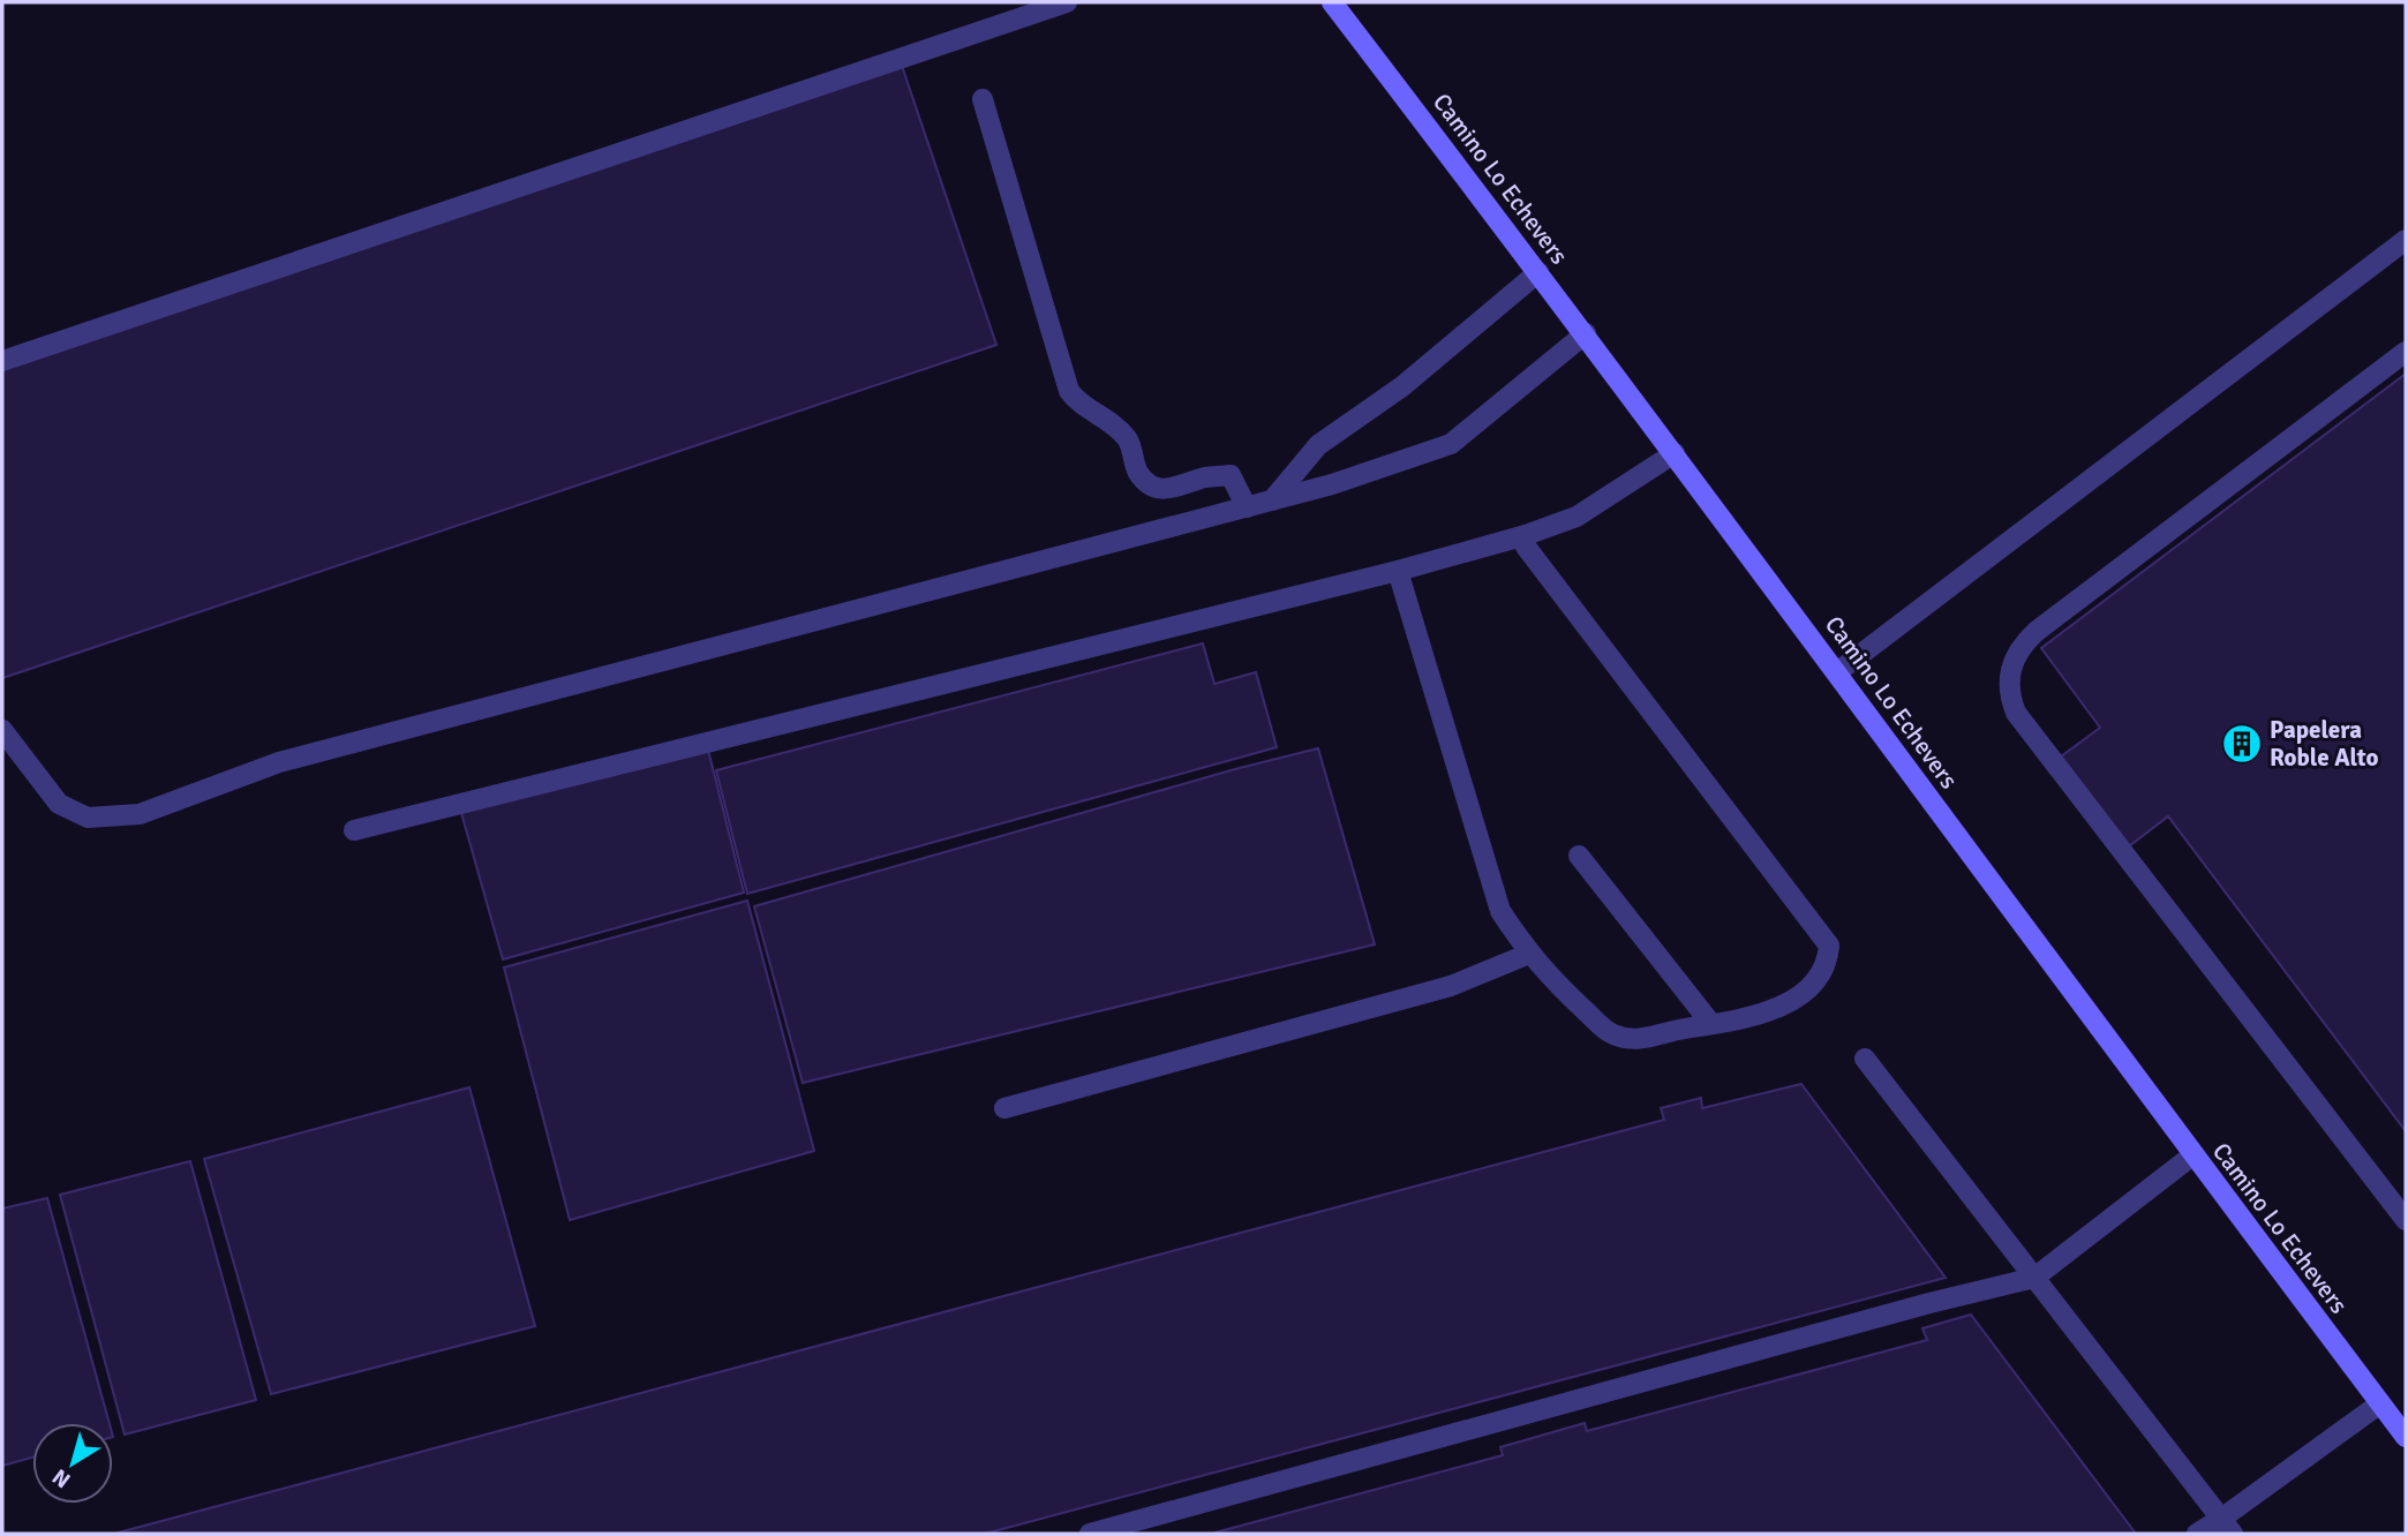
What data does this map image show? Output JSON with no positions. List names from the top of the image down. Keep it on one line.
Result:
{"streets":{"main road":["Camino Lo Echevers"]},"places":{"building":["Papelera Roble Alto"]},"north":"bottom left"}
